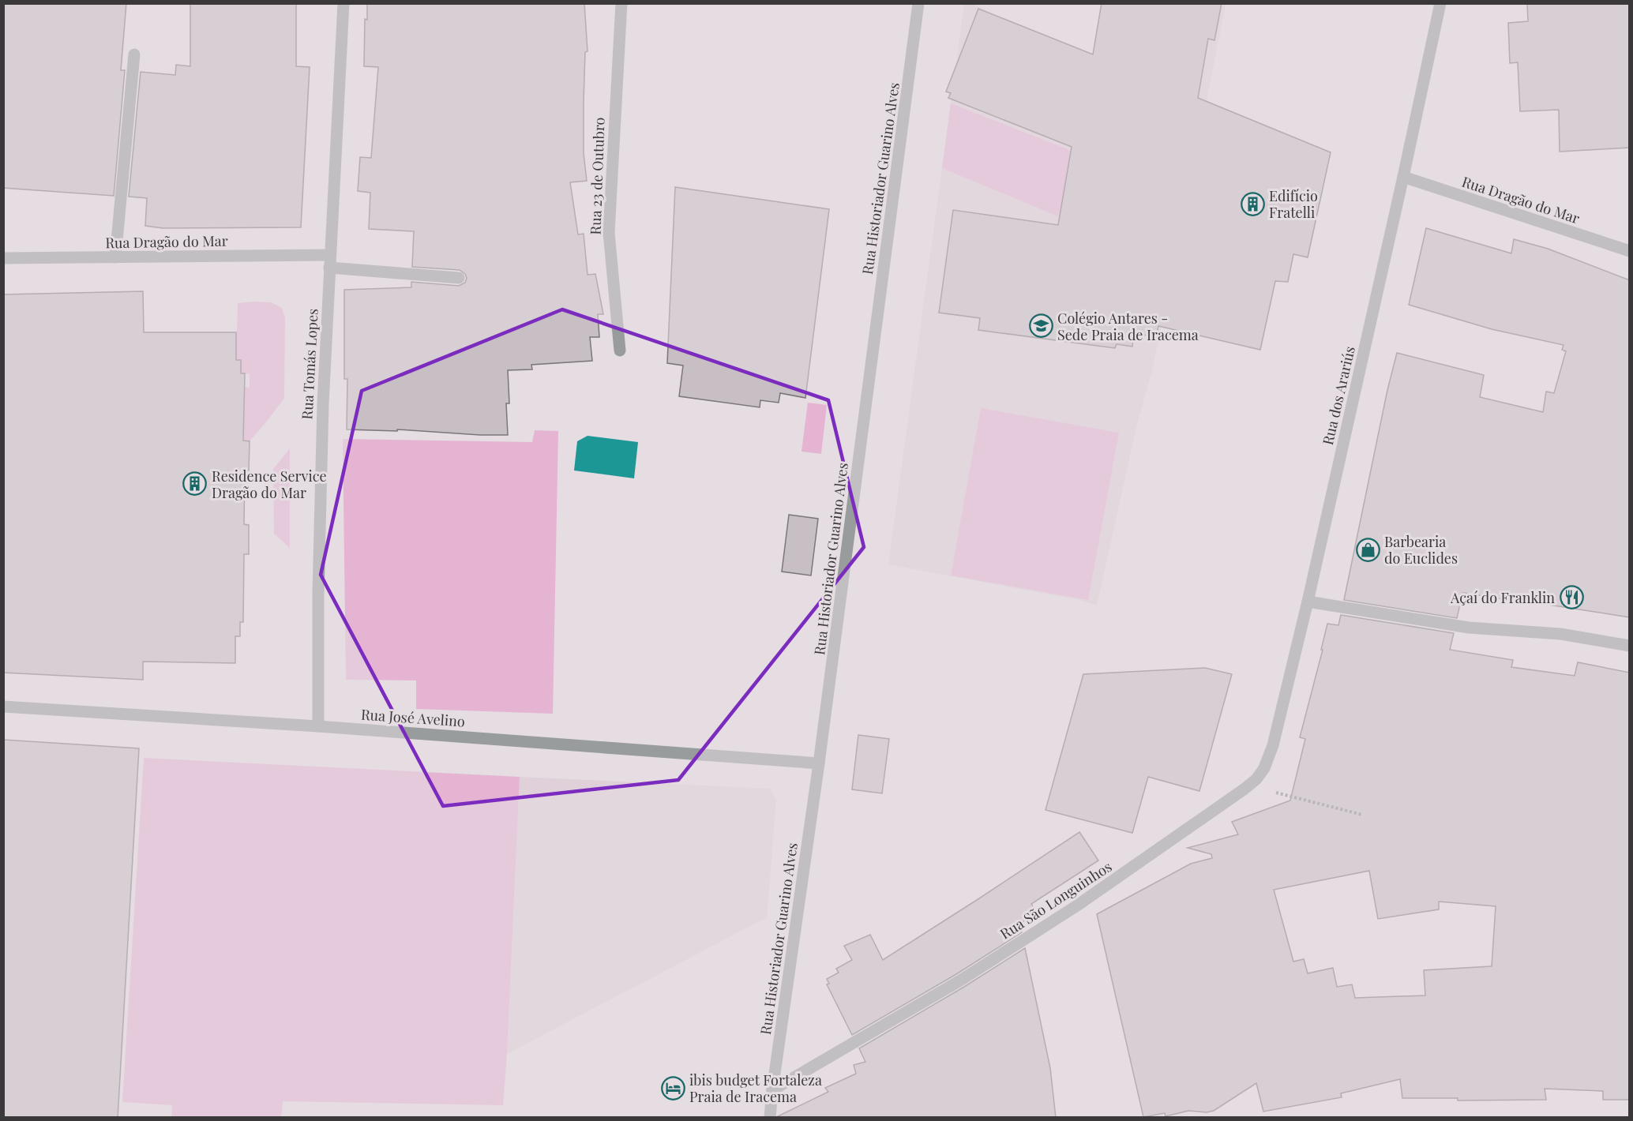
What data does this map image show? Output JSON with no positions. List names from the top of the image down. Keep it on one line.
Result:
{"streets":{"street":["Rua 23 de Outubro","Rua Historiador Guarino Alves","Rua Dragão do Mar","Rua Tomás Lopes","Rua dos Arariús","Rua José Avelino","Rua São Longuinhos"]},"crossings":[["Rua Historiador Guarino Alves","Rua José Avelino"],["Rua Historiador Guarino Alves","Rua São Longuinhos"],["Rua Dragão do Mar","Rua Tomás Lopes"],["Rua Dragão do Mar","Rua dos Arariús"],["Rua Tomás Lopes","Rua José Avelino"],["Rua dos Arariús","Rua São Longuinhos"]],"places":{"building":["Edifício Fratelli","Residence Service Dragão do Mar"],"school or university":["Colégio Antares - Sede Praia de Iracema"],"shop":["Barbearia do Euclides"],"restaurant":["Açaí do Franklin"],"hotel":["ibis budget Fortaleza Praia de Iracema"]}}
